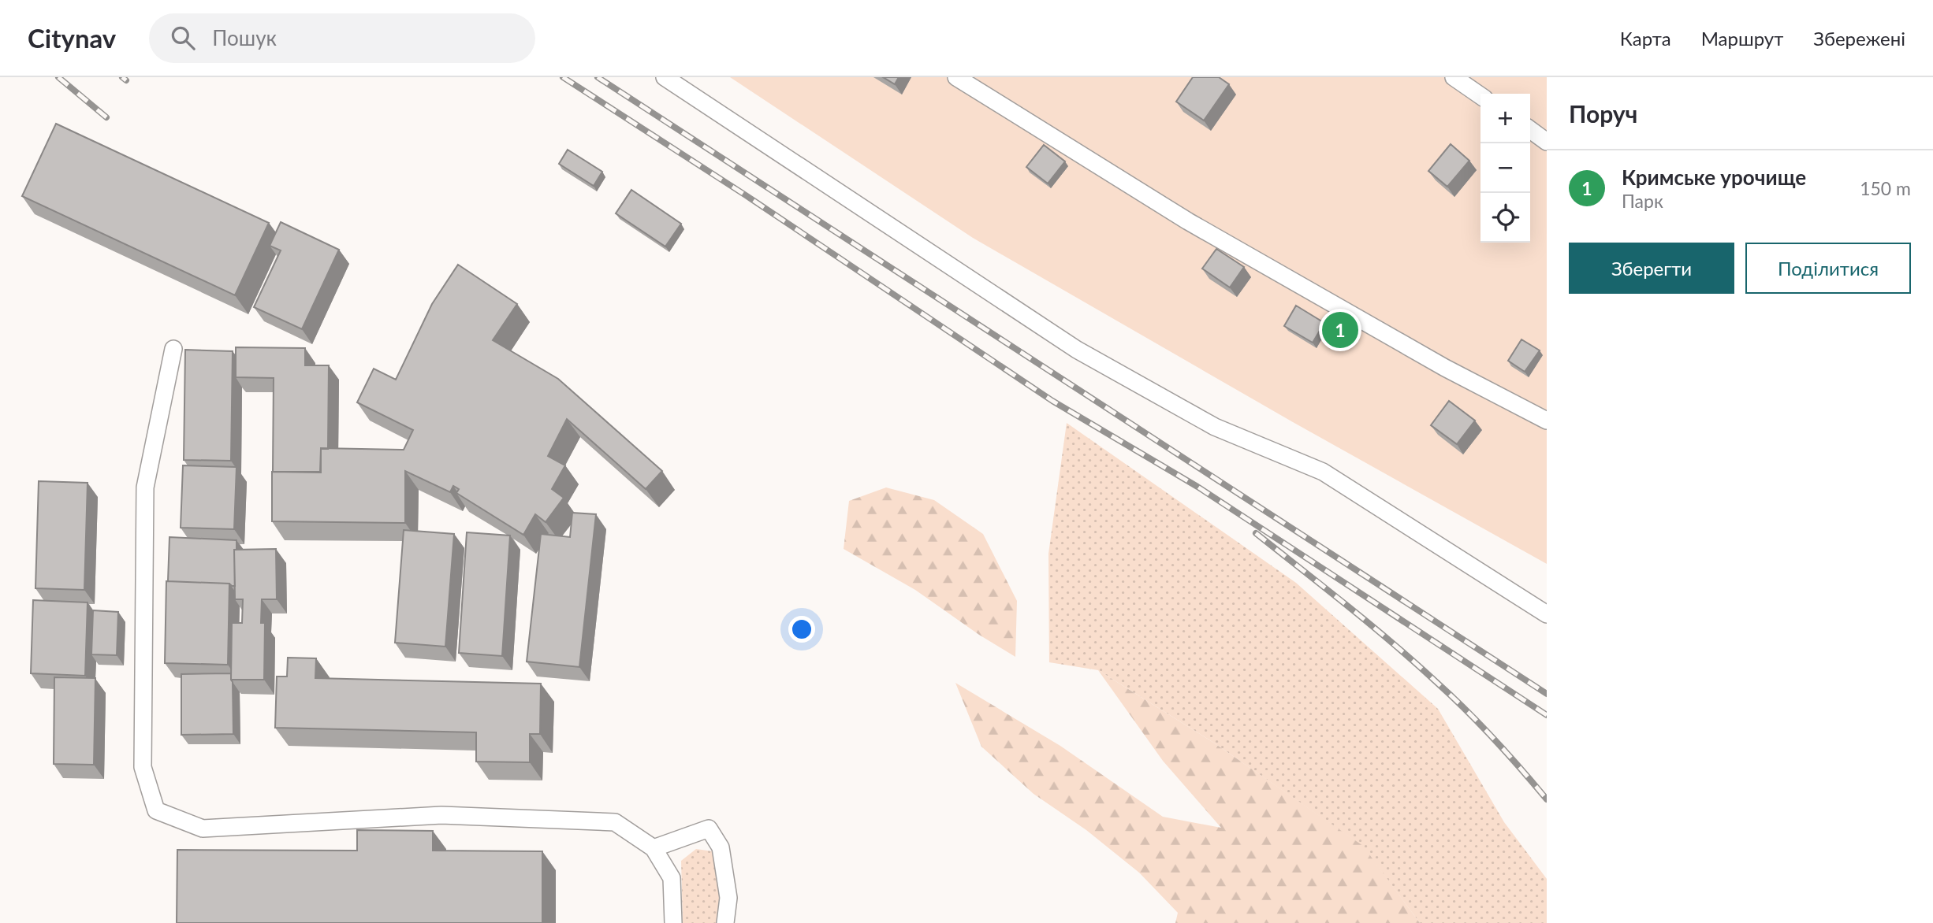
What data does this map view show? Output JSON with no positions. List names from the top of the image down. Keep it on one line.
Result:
{"page":{"header":"Citynav","search":"Пошук","nav":["Карта","Маршрут","Збережені"],"heading":"Поруч","map_buttons":["+","−"],"list":[{"mark":"1","name":"Кримське урочище","note":"Парк","value":"150 m"}],"buttons":["Зберегти","Поділитися"],"pins":"1"}}
